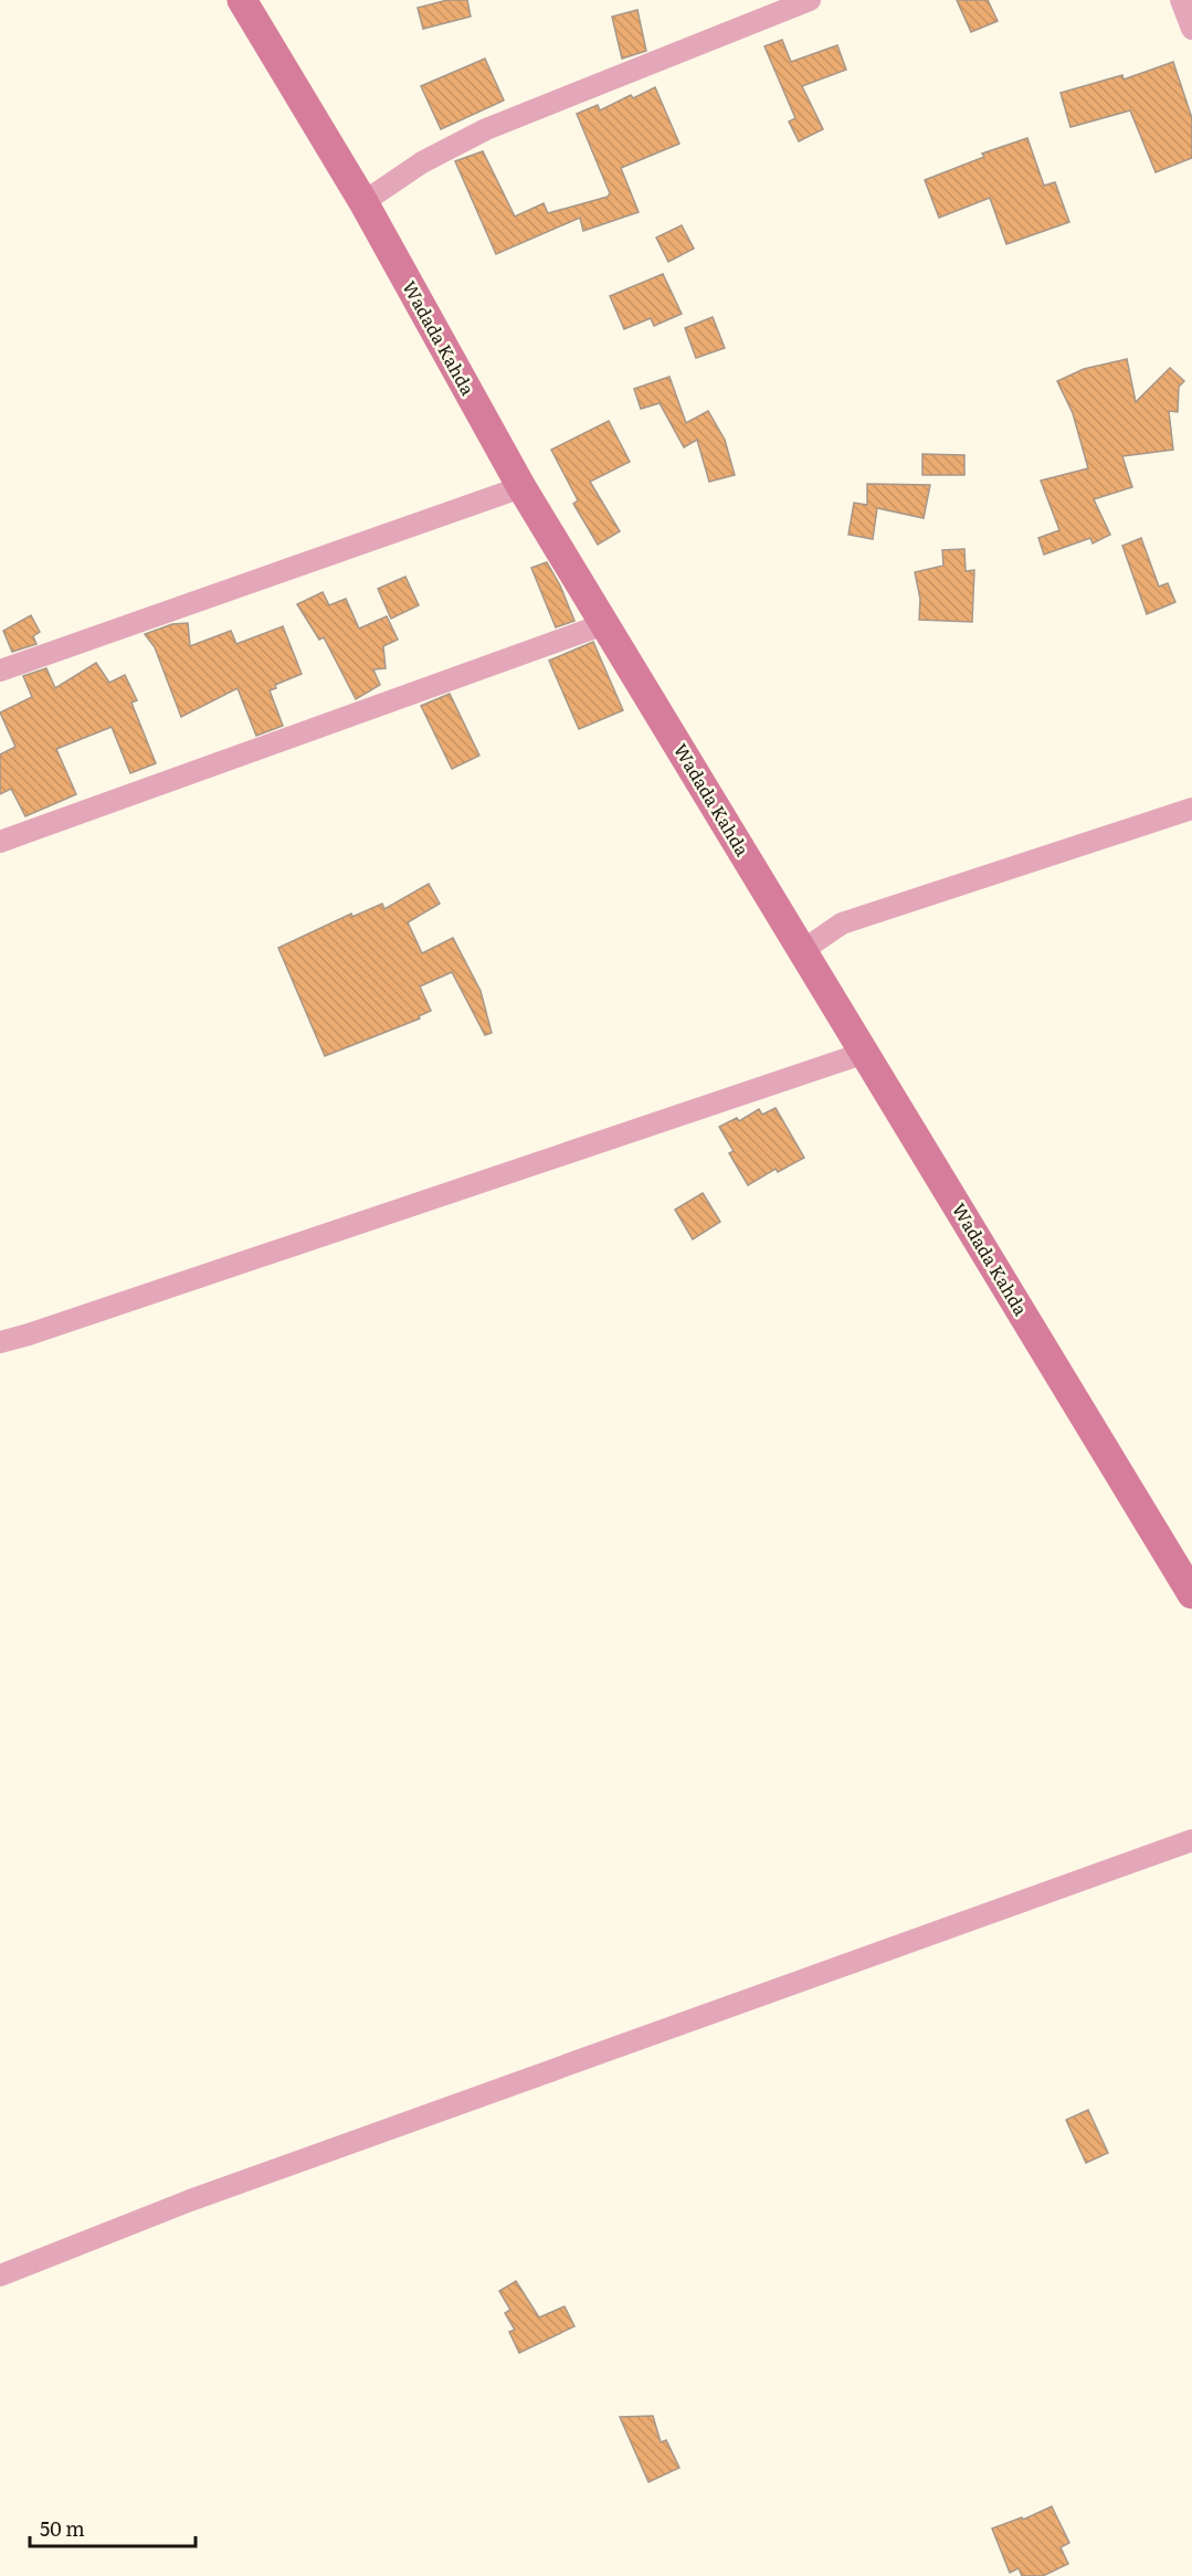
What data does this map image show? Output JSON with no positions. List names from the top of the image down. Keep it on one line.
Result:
{"streets":{"main road":["Wadada Kahda"]},"scale_bar":"50 m"}
